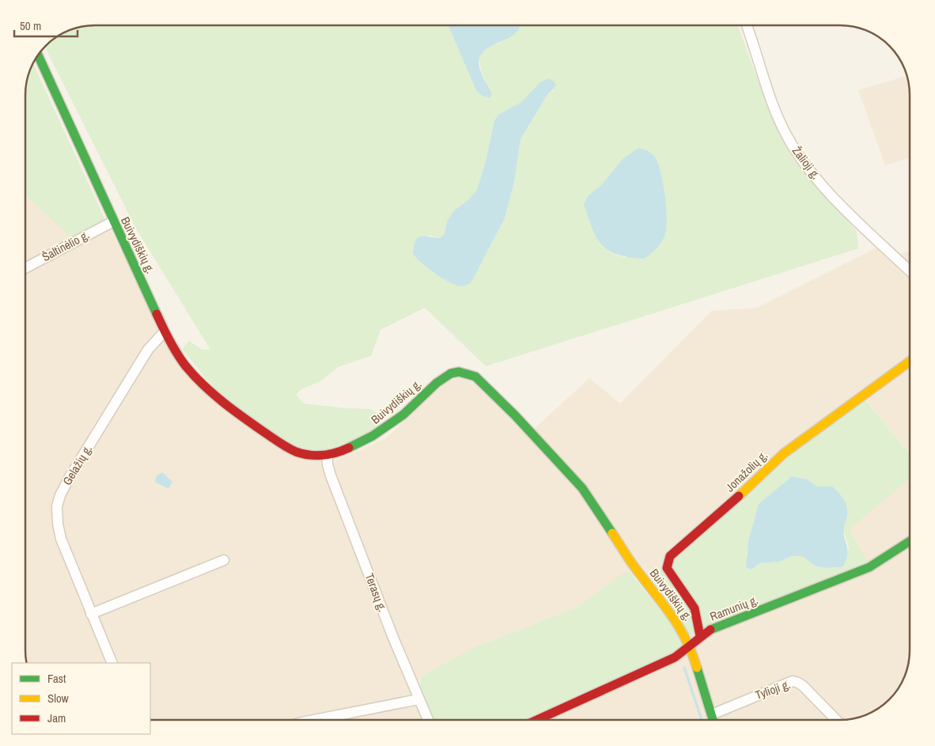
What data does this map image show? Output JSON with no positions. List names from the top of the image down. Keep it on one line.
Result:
{"streets":{"main road":["Buivydiškių g.","Jonažolių g.","Ramunių g."],"street":["Žalioji g.","Šaltinėlio g.","Gelažių g.","Terasų g.","Tylioji g."]},"crossings":[["Buivydiškių g.","Šaltinėlio g."],["Buivydiškių g.","Gelažių g."],["Buivydiškių g.","Terasų g."],["Buivydiškių g.","Ramunių g."],["Buivydiškių g.","Tylioji g."],["Jonažolių g.","Ramunių g."]],"legend":["Fast","Slow","Jam"],"scale_bar":"50 m"}
